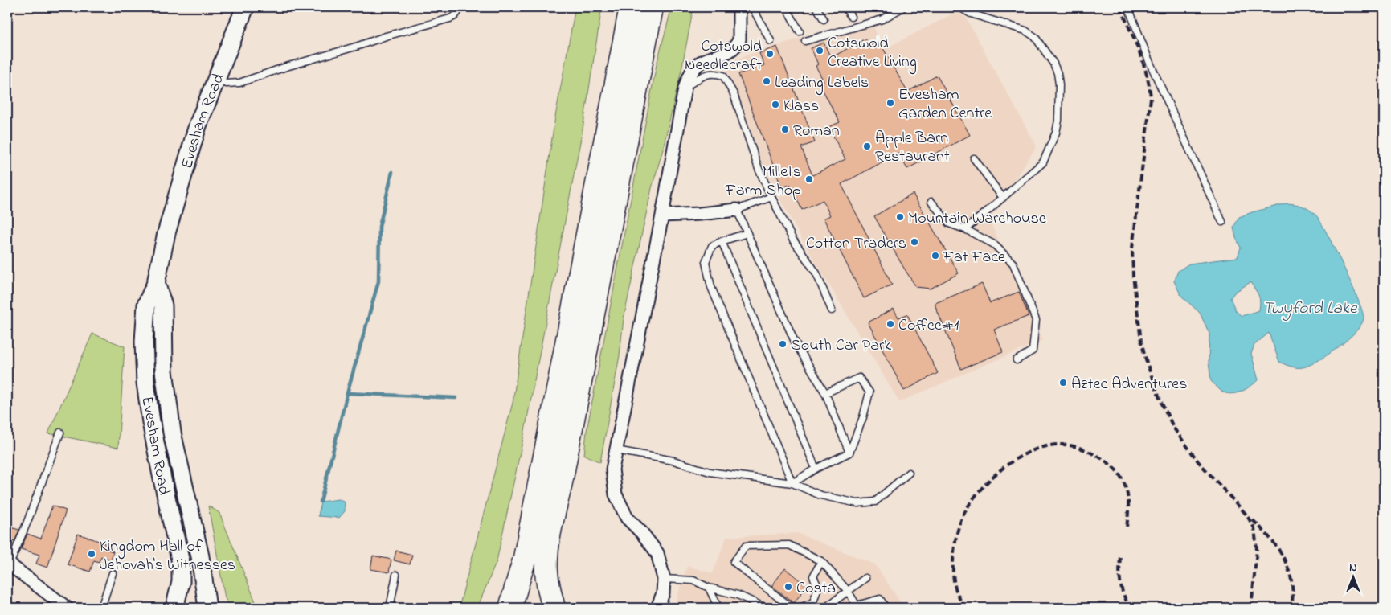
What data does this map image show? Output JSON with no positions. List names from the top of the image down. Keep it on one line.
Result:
{"streets":{"main road":["Evesham Road"]},"water":["Twyford Lake"],"places":["Cotswold Creative Living","Cotswold Needlecraft","Leading Labels","Evesham Garden Centre","Klass","Roman","Apple Barn Restaurant","Millets Farm Shop","Mountain Warehouse","Cotton Traders","Fat Face","Coffee#1","South Car Park","Aztec Adventures","Kingdom Hall of Jehovah's Witnesses","Costa"],"north":"top"}
